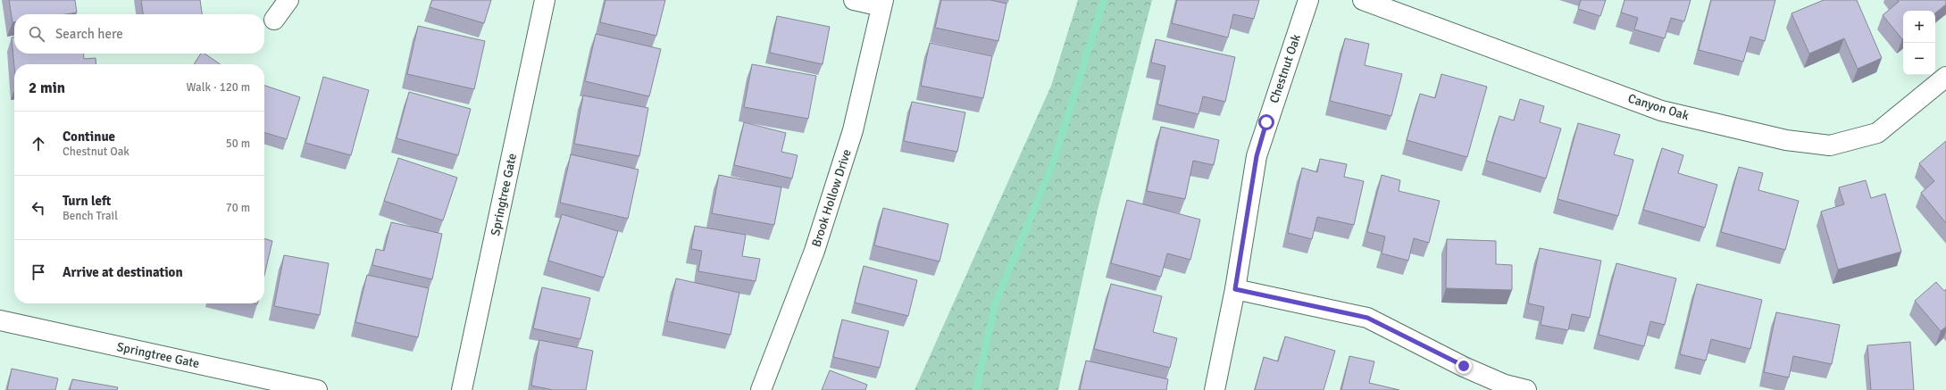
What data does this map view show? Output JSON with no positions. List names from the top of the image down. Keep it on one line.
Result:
{"streets":{"street":["Chestnut Oak","Canyon Oak","Springtree Gate","Brook Hollow Drive"]},"page":{"map_buttons":["+","−"],"search":"Search here","heading":["2 min","Walk · 120 m"],"list":[["Continue","Chestnut Oak","50 m"],["Turn left","Bench Trail","70 m"],"Arrive at destination"]}}
